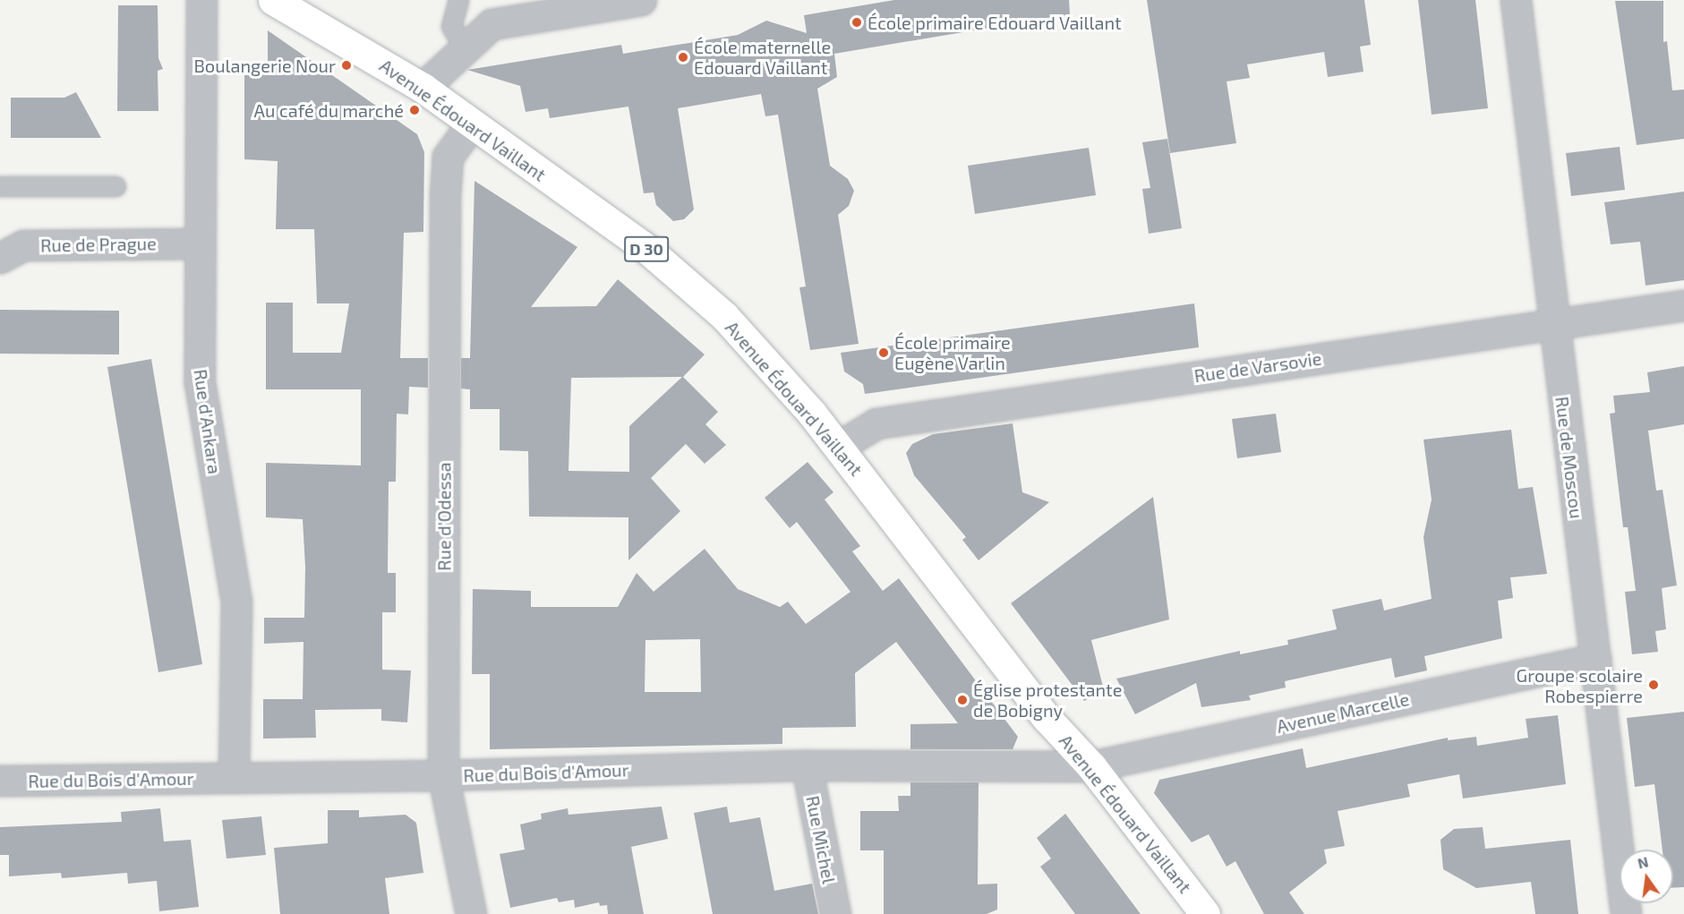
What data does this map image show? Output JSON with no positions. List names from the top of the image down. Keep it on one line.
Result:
{"streets":{"main road":["Avenue Édouard Vaillant","D 30"],"street":["Rue de Prague","Rue de Varsovie","Rue d'Ankara","Rue de Moscou","Rue d'Odessa","Avenue Marcelle","Rue du Bois d'Amour","Rue Michel"]},"crossings":[["Avenue Édouard Vaillant","Rue de Varsovie"],["Avenue Édouard Vaillant","Rue d'Odessa"],["Avenue Édouard Vaillant","Avenue Marcelle"],["Avenue Édouard Vaillant","Rue du Bois d'Amour"],["Rue de Prague","Rue d'Ankara"],["Rue de Varsovie","Rue de Moscou"],["Rue d'Ankara","Rue du Bois d'Amour"],["Rue de Moscou","Avenue Marcelle"],["Rue d'Odessa","Rue du Bois d'Amour"],["Avenue Marcelle","Rue du Bois d'Amour"],["Rue du Bois d'Amour","Rue Michel"]],"places":["École primaire Edouard Vaillant","École maternelle Edouard Vaillant","Boulangerie Nour","Au café du marché","École primaire Eugène Varlin","Groupe scolaire Robespierre","Église protestante de Bobigny"],"north":"top"}
